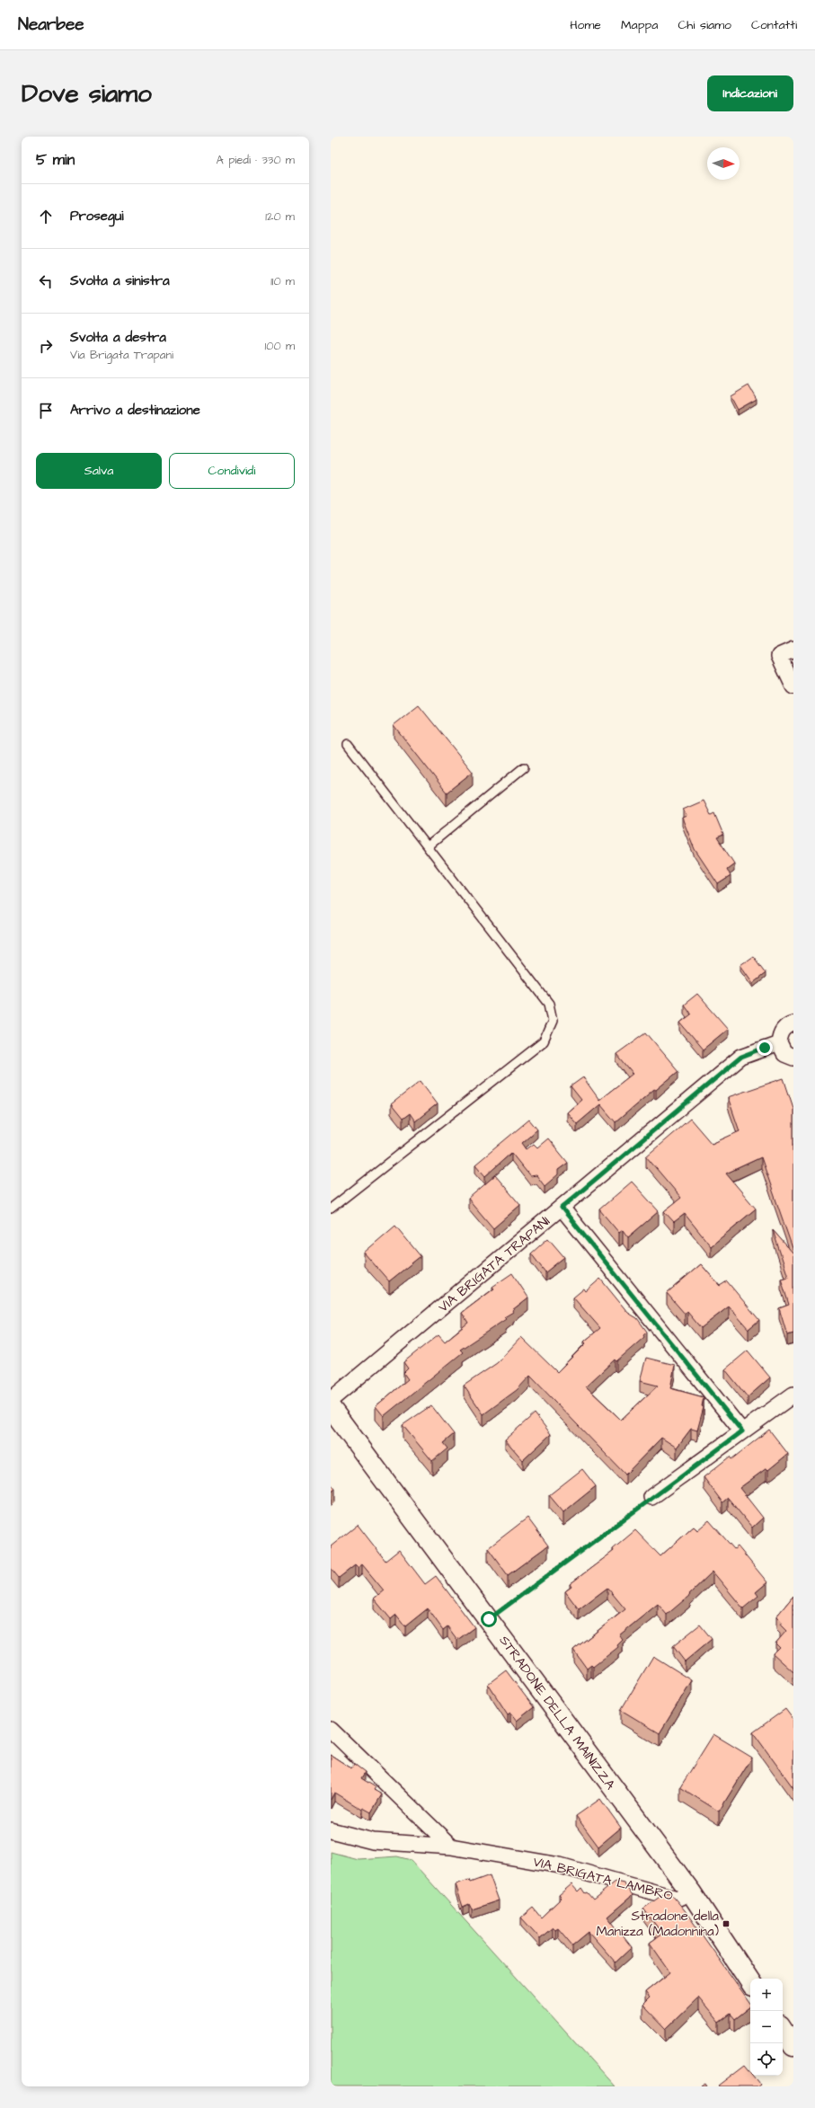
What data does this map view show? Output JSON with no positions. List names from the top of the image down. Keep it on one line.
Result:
{"streets":{"main road":["STRADONE DELLA MAINIZZA"],"street":["VIA BRIGATA TRAPANI","VIA BRIGATA LAMBRO"]},"crossings":[["STRADONE DELLA MAINIZZA","VIA BRIGATA LAMBRO"]],"places":{"transit":["Stradone della Manizza (Madonnina)"]},"north":"right","page":{"header":"Nearbee","nav":["Home","Mappa","Chi siamo","Contatti"],"buttons":["Indicazioni",["Salva","Condividi"]],"title":"Dove siamo","heading":["5 min","A piedi · 330 m"],"list":[["Prosegui","120 m"],["Svolta a sinistra","110 m"],["Svolta a destra","Via Brigata Trapani","100 m"],"Arrivo a destinazione"],"map_buttons":["+","−"]}}
